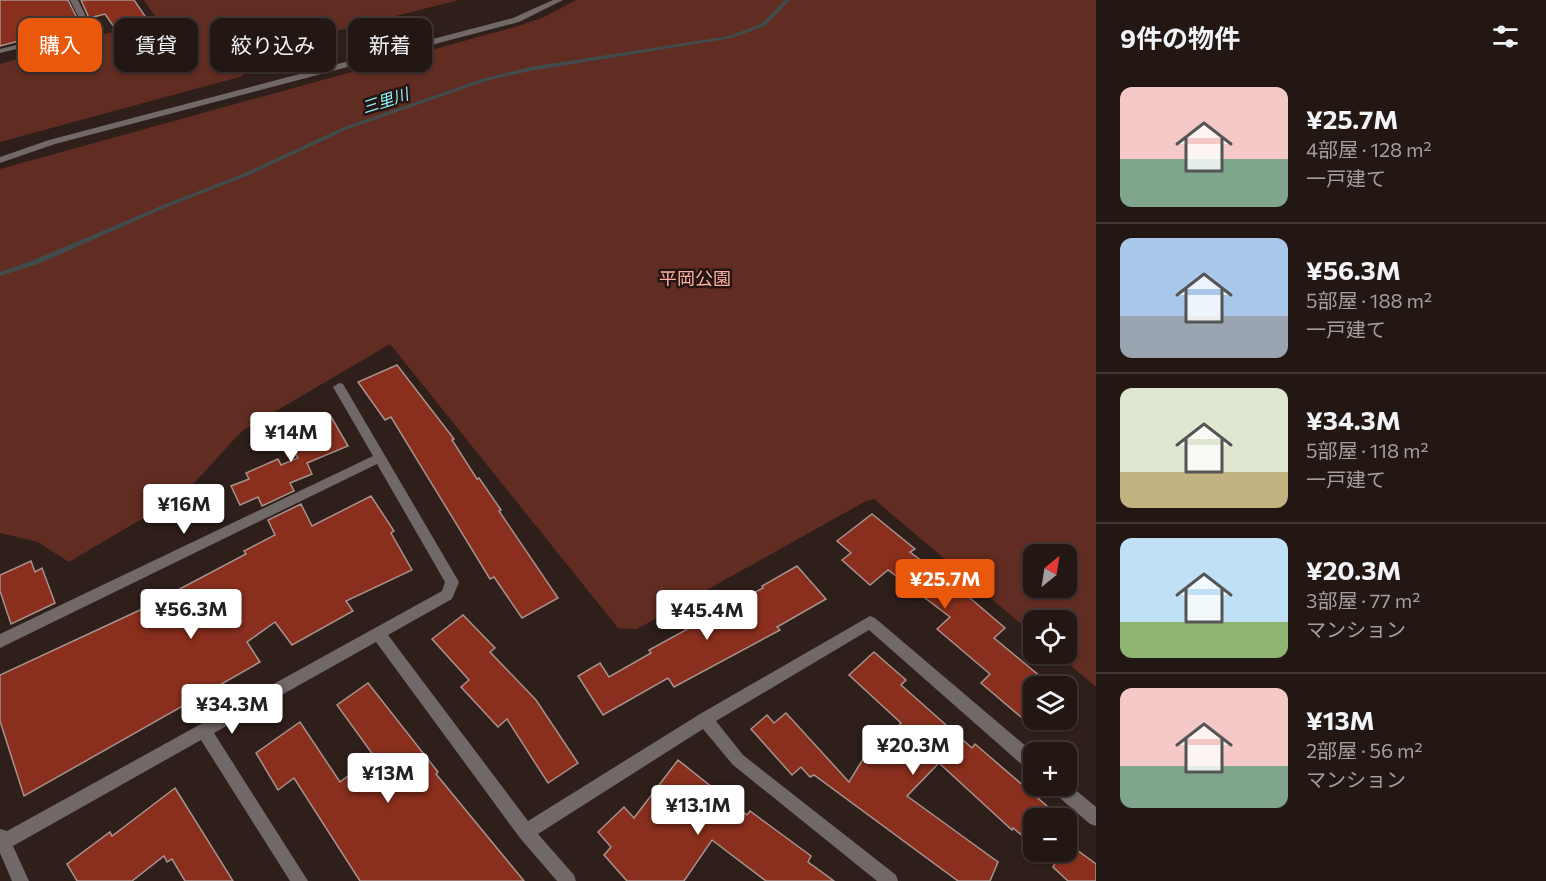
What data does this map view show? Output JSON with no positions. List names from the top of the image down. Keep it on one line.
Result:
{"water":["三里川"],"parks":["平岡公園"],"north":"top right","page":{"heading":"9件の物件","chip":["購入","賃貸","絞り込み","新着"],"list":[{"name":"¥25.7M","note":"4部屋 · 128 m² · 一戸建て"},{"name":"¥56.3M","note":"5部屋 · 188 m² · 一戸建て"},{"name":"¥34.3M","note":"5部屋 · 118 m² · 一戸建て"},{"name":"¥20.3M","note":"3部屋 · 77 m² · マンション"},{"name":"¥13M","note":"2部屋 · 56 m² · マンション"}],"price":["¥14M","¥16M","¥25.7M","¥56.3M","¥45.4M","¥34.3M","¥20.3M","¥13M","¥13.1M"],"map_buttons":["+","−"]}}
